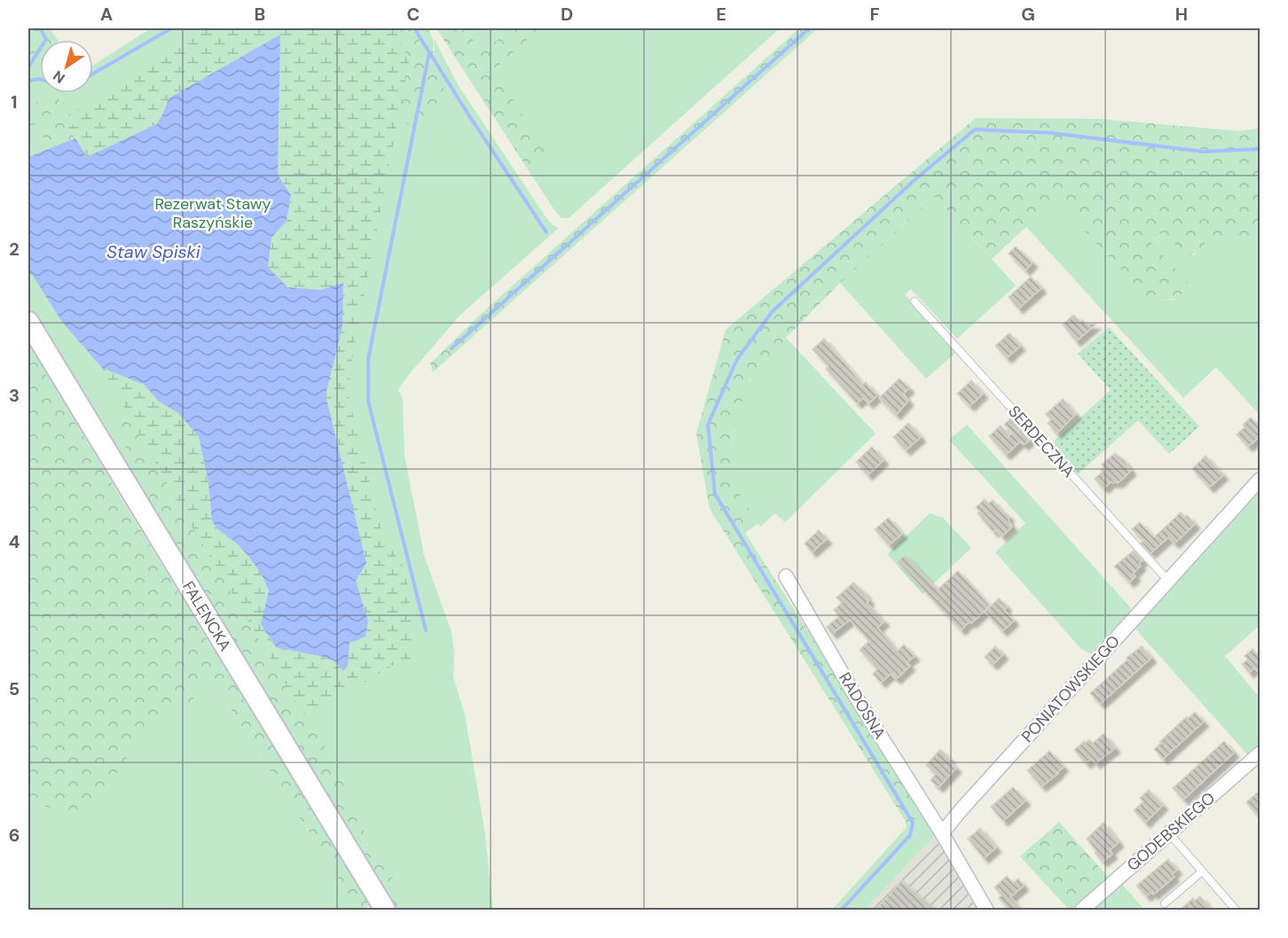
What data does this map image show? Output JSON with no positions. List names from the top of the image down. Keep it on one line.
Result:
{"streets":{"street":["FALENCKA","PONIATOWSKIEGO","RADOSNA","GODEBSKIEGO"],"lane":["SERDECZNA"]},"crossings":[["SERDECZNA","PONIATOWSKIEGO"],["PONIATOWSKIEGO","RADOSNA"]],"water":["Staw Spiski"],"parks":["Rezerwat Stawy Raszyńskie"],"north":"bottom left","grid":{"columns":["A","B","C","D","E","F","G","H"],"rows":["1","2","3","4","5","6"]}}
